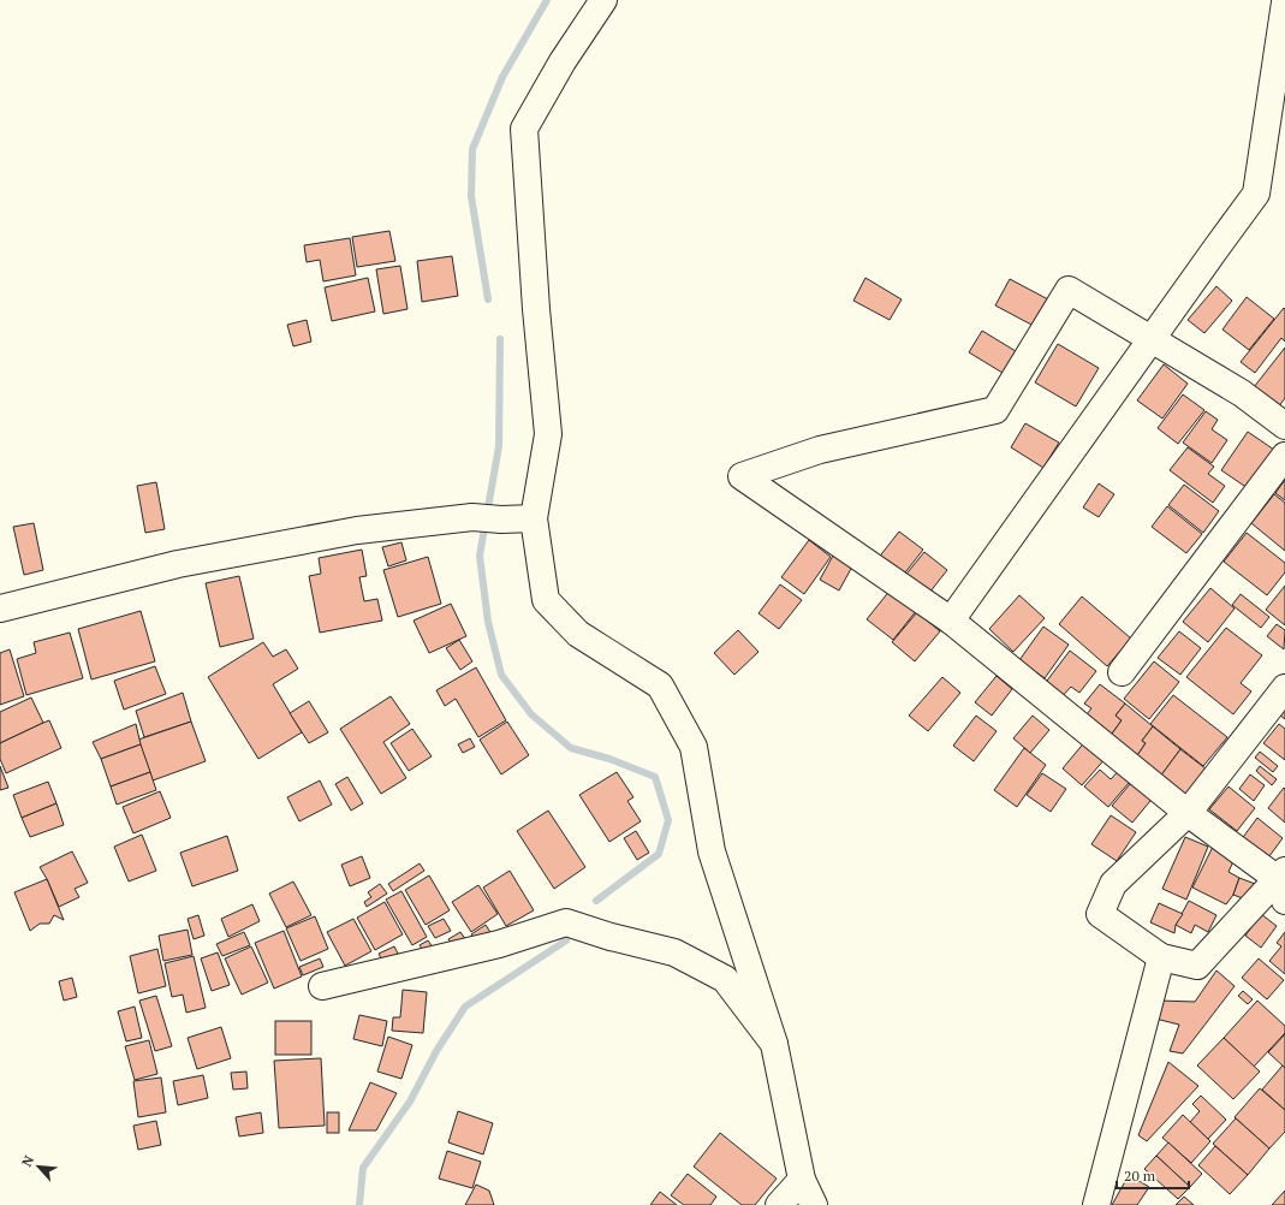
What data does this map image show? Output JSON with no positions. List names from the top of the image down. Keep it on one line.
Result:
{"scale_bar":"20 m","north":"top left"}
